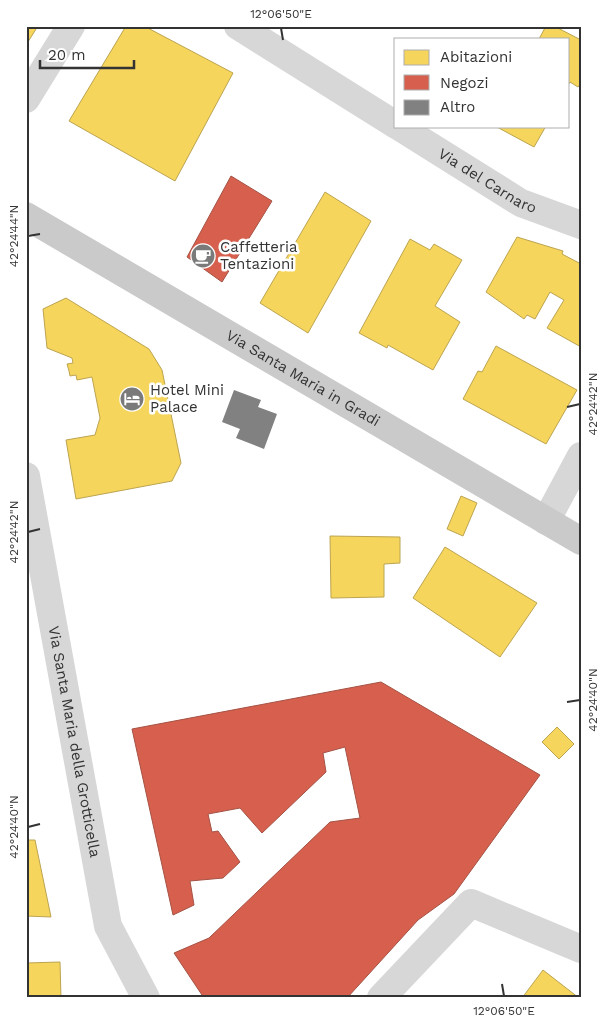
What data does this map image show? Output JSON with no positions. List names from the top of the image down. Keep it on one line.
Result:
{"streets":{"main road":["Via Santa Maria in Gradi"],"street":["Via del Carnaro","Via Santa Maria della Grotticella"]},"places":{"cafe":["Caffetteria Tentazioni"],"hotel":["Hotel Mini Palace"]},"legend":["Abitazioni","Negozi","Altro"],"scale_bar":"20 m","coordinates":["12°06'50\"E","42°24'44\"N","42°24'42\"N","42°24'40\"N"]}
